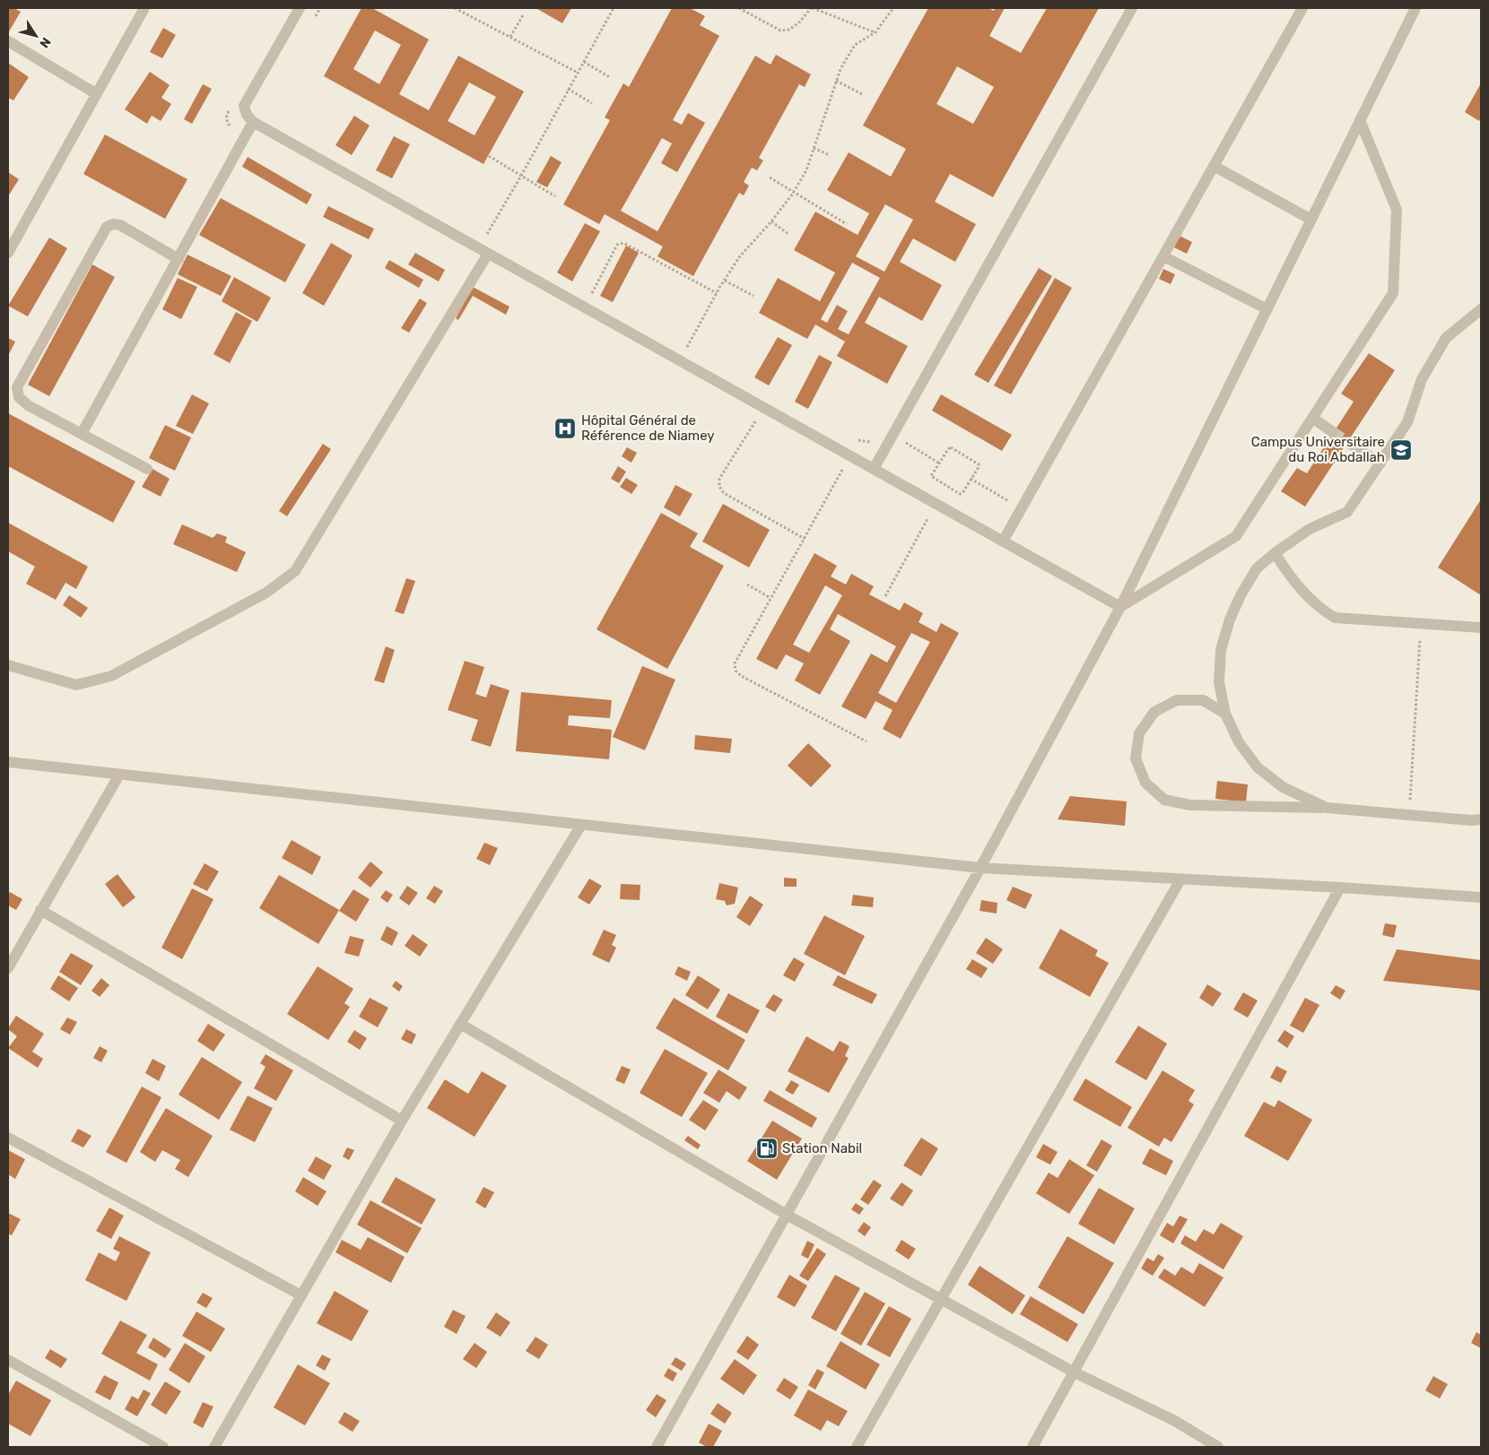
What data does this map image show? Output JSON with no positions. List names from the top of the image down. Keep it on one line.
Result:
{"places":{"hospital":["Hôpital Général de Référence de Niamey"],"school or university":["Campus Universitaire du Roi Abdallah"],"fuel station":["Station Nabil"]},"north":"bottom right"}
